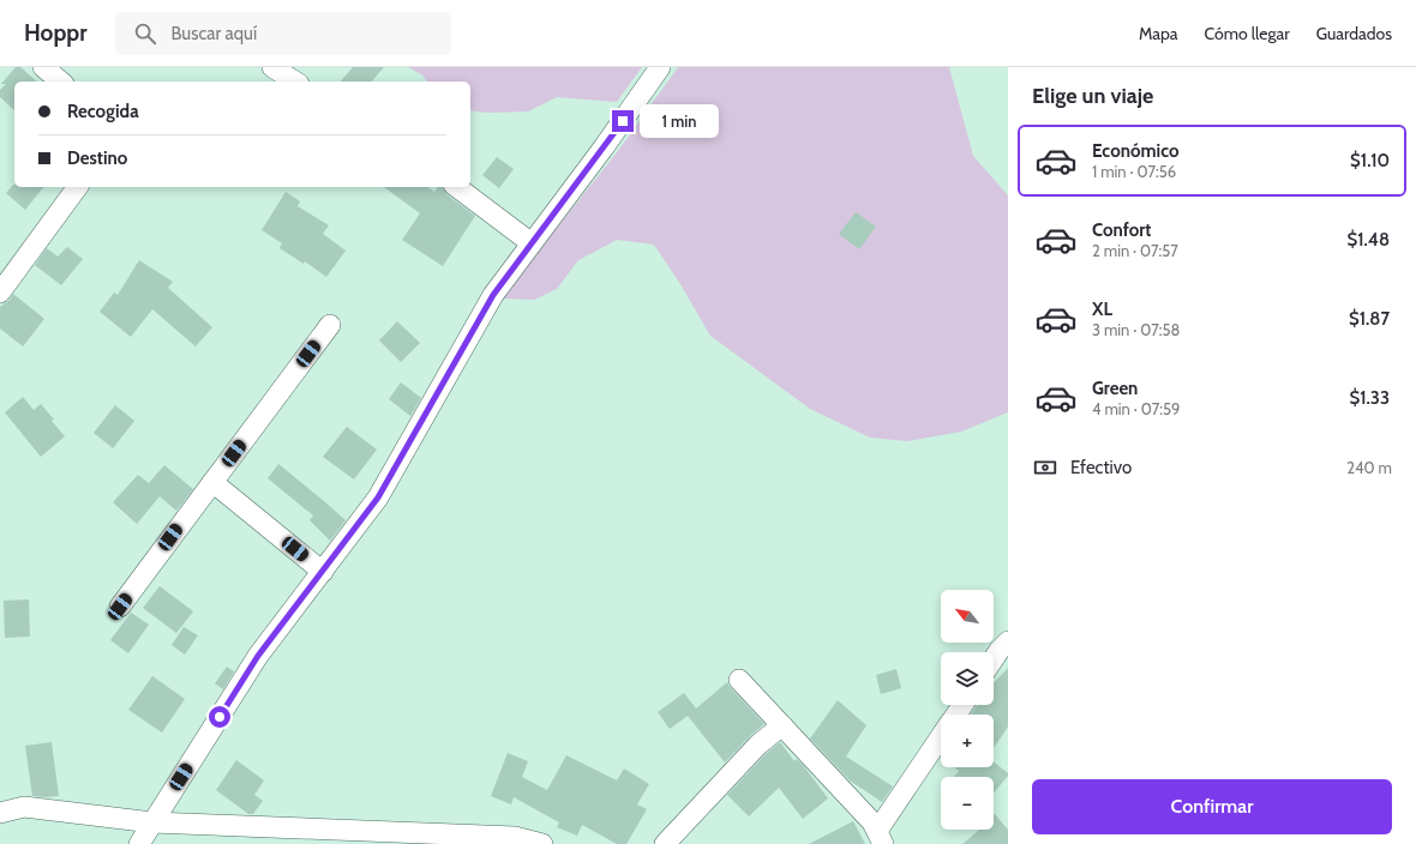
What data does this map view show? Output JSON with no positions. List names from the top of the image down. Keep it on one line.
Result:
{"north":"top left","page":{"header":"Hoppr","search":"Buscar aquí","nav":["Mapa","Cómo llegar","Guardados"],"heading":"Elige un viaje","banner":["Recogida","Destino"],"bubble":"1 min","list":[{"name":"Económico","note":"1 min · 07:56","value":"$1.10"},{"name":"Confort","note":"2 min · 07:57","value":"$1.48"},{"name":"XL","note":"3 min · 07:58","value":"$1.87"},{"name":"Green","note":"4 min · 07:59","value":"$1.33"}],"pay":["Efectivo","240 m"],"map_buttons":["+","−"],"buttons":"Confirmar"}}
